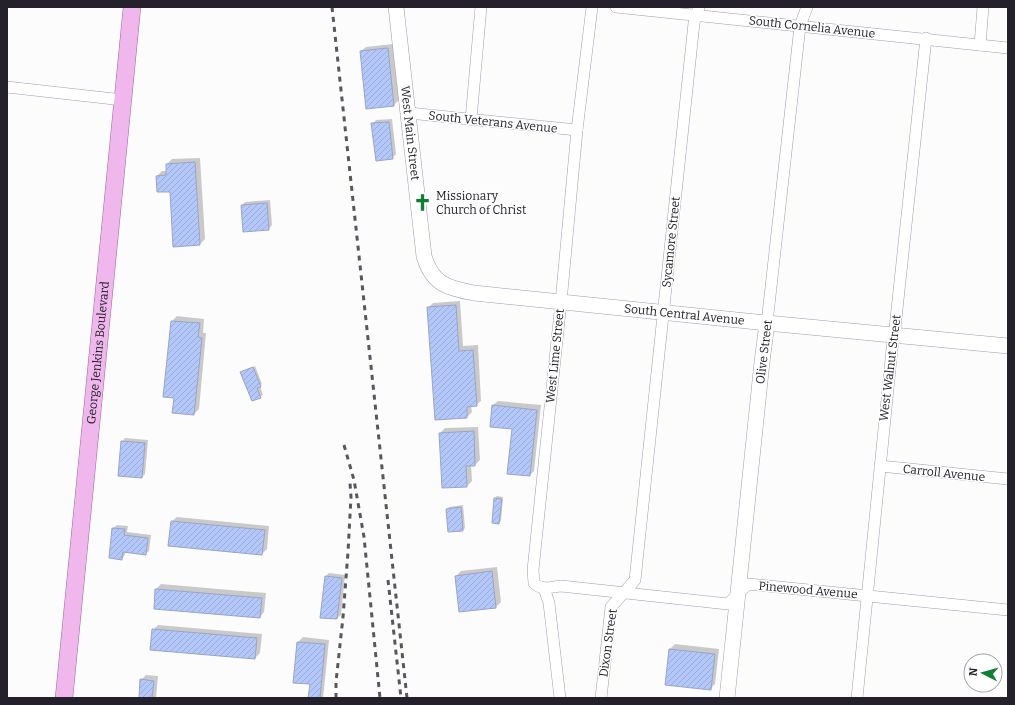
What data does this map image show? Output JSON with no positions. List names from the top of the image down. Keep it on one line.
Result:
{"streets":{"main road":["West Main Street","South Central Avenue","George Jenkins Boulevard","Olive Street"],"street":["South Cornelia Avenue","South Veterans Avenue","Sycamore Street","West Lime Street","West Walnut Street","Carroll Avenue","Pinewood Avenue","Dixon Street"]},"crossings":[["South Cornelia Avenue","Sycamore Street"],["South Cornelia Avenue","Olive Street"],["South Cornelia Avenue","West Walnut Street"],["South Veterans Avenue","West Main Street"],["South Veterans Avenue","West Lime Street"],["West Main Street","South Central Avenue"],["Sycamore Street","South Central Avenue"],["Sycamore Street","Pinewood Avenue"],["Sycamore Street","Dixon Street"],["South Central Avenue","Olive Street"],["South Central Avenue","West Lime Street"],["South Central Avenue","West Walnut Street"],["Olive Street","Pinewood Avenue"],["West Lime Street","Pinewood Avenue"],["West Walnut Street","Carroll Avenue"],["West Walnut Street","Pinewood Avenue"],["Pinewood Avenue","Dixon Street"]],"places":{"church":["Missionary Church of Christ"]},"north":"left"}
